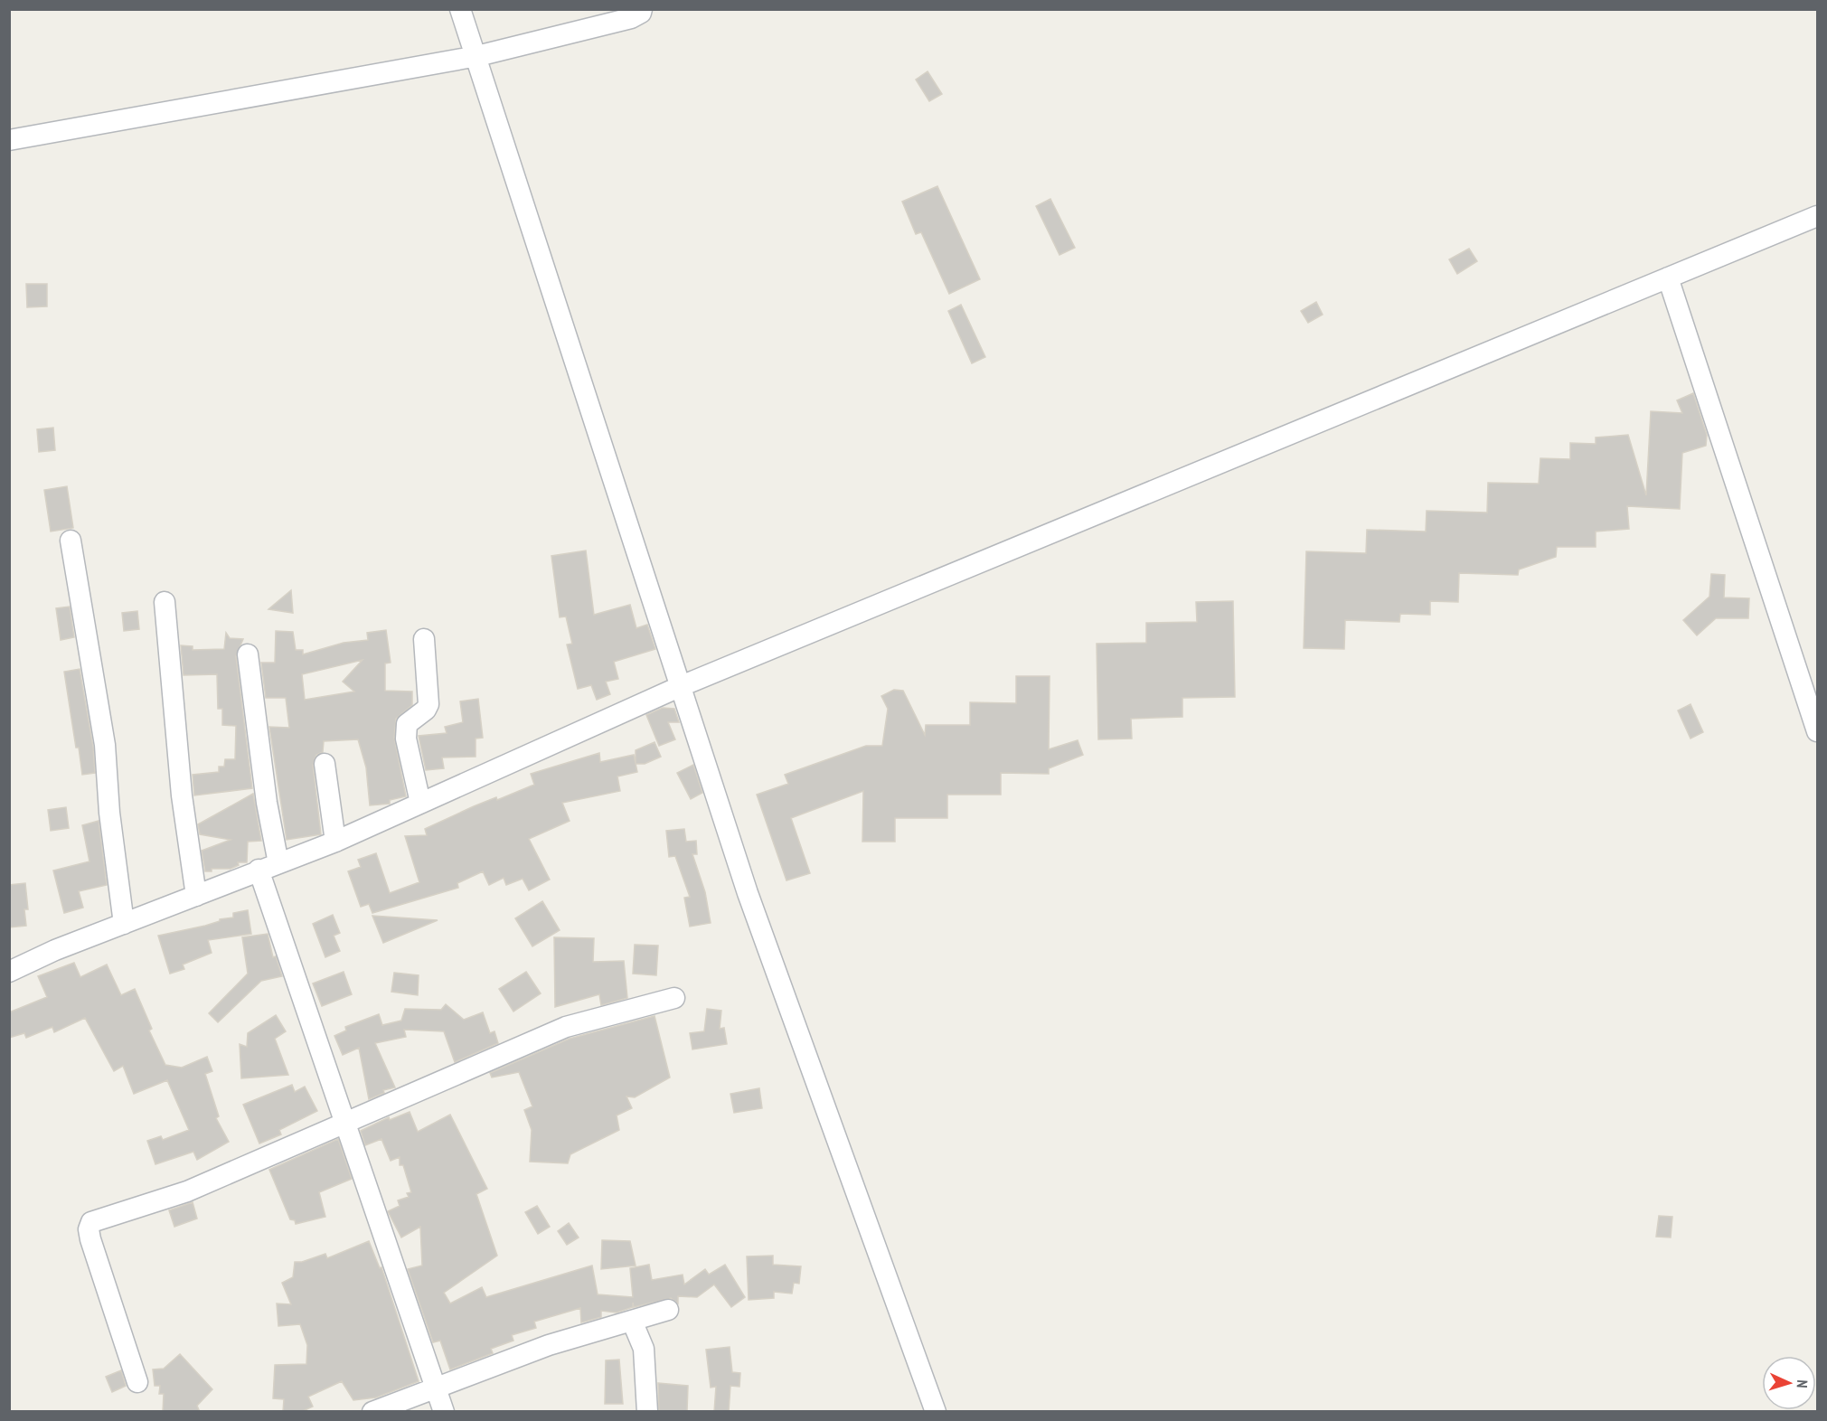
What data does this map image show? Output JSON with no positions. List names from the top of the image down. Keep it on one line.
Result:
{"north":"right"}
